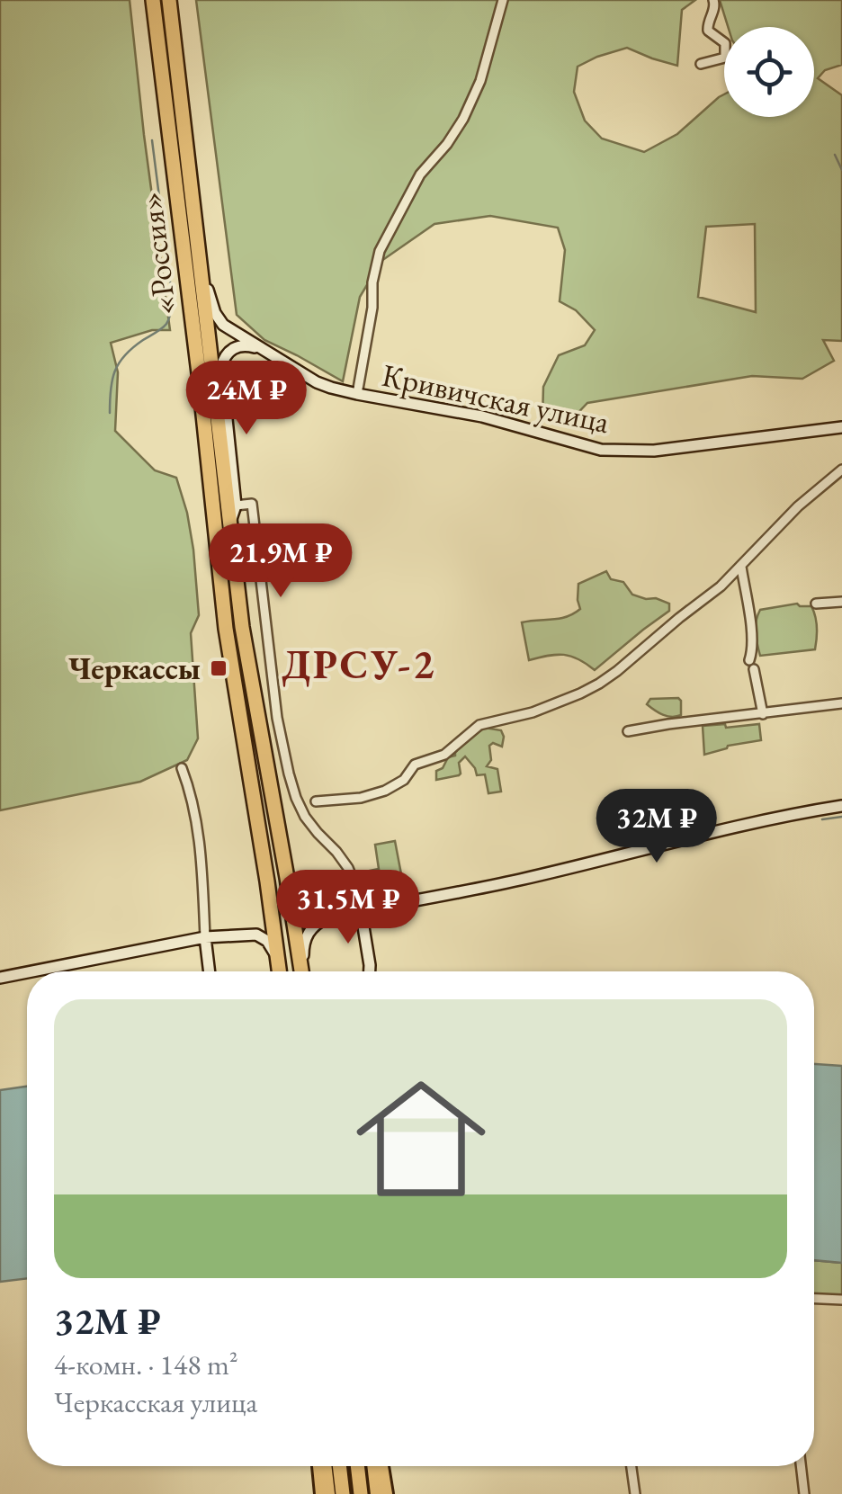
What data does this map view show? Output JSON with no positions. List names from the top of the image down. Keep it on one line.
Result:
{"streets":{"highway":["«Россия»"],"street":["Кривичская улица"]},"crossings":[["«Россия»","Кривичская улица"]],"districts":["ДРСУ-2"],"places":{"transit":["Черкассы"]},"page":{"price":["24M ₽","21.9M ₽","32M ₽","31.5M ₽"],"list":[{"name":"32M ₽","note":"4-комн. · 148 m² · Черкасская улица"}]}}
